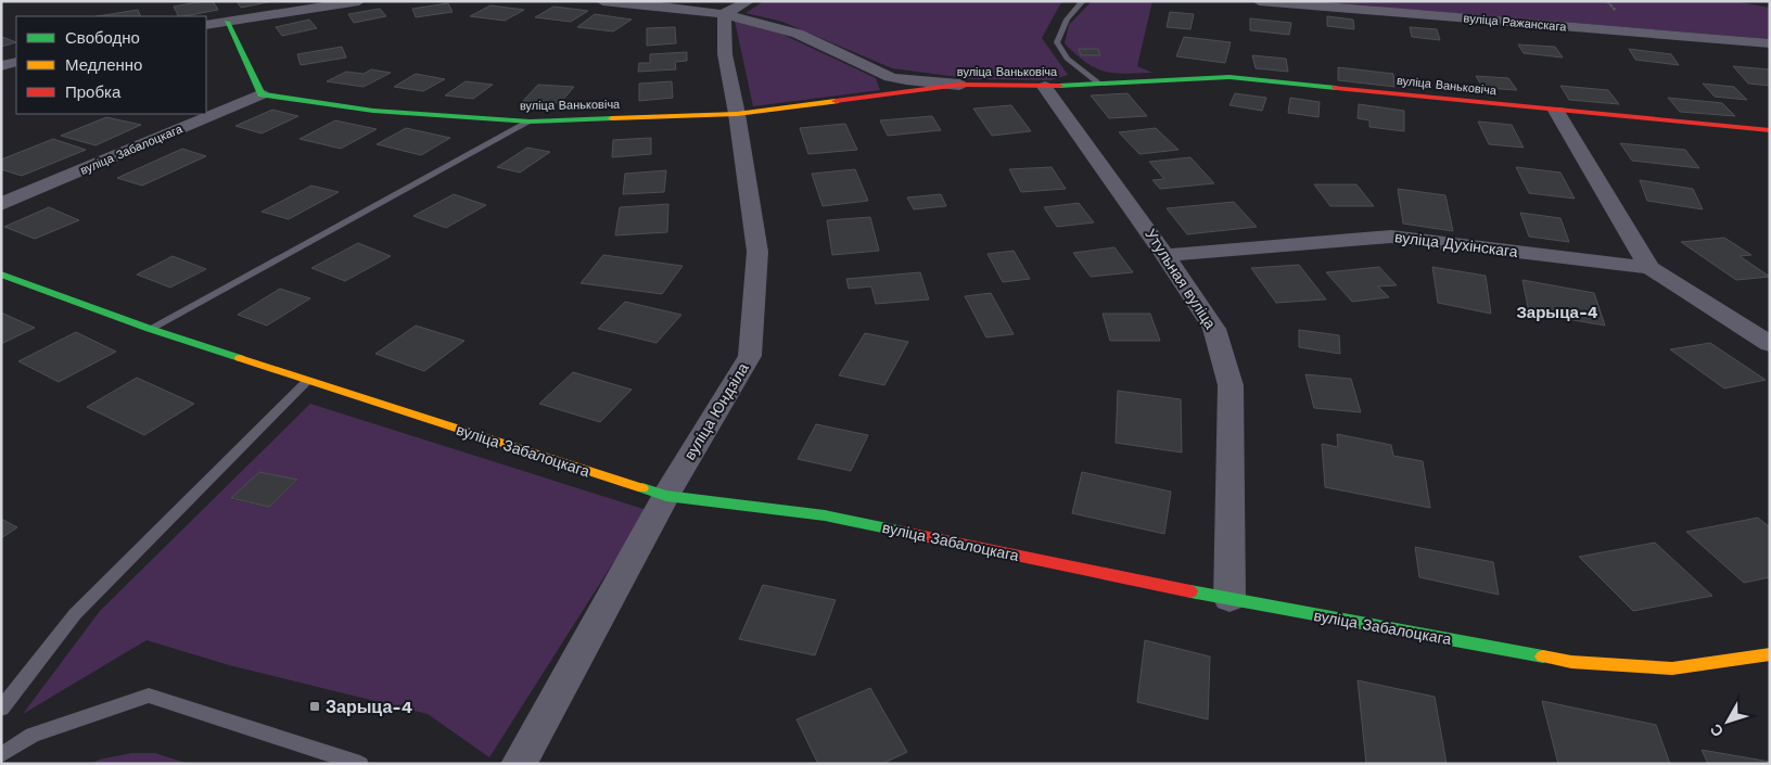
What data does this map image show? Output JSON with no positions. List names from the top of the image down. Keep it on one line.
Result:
{"streets":{"street":["вуліца Ражанскага","вуліца Ваньковіча","вуліца Забалоцкага","вуліца Духінскага","Утульная вуліца","вуліца Юндзіла"]},"crossings":[["вуліца Ваньковіча","вуліца Забалоцкага"],["вуліца Ваньковіча","вуліца Духінскага"],["вуліца Ваньковіча","Утульная вуліца"],["вуліца Ваньковіча","вуліца Юндзіла"],["вуліца Забалоцкага","Утульная вуліца"],["вуліца Забалоцкага","вуліца Юндзіла"],["вуліца Духінскага","Утульная вуліца"]],"districts":["Зарыца-4"],"places":{"transit":["Зарыца-4"]},"legend":["Свободно","Медленно","Пробка"],"north":"bottom left"}
